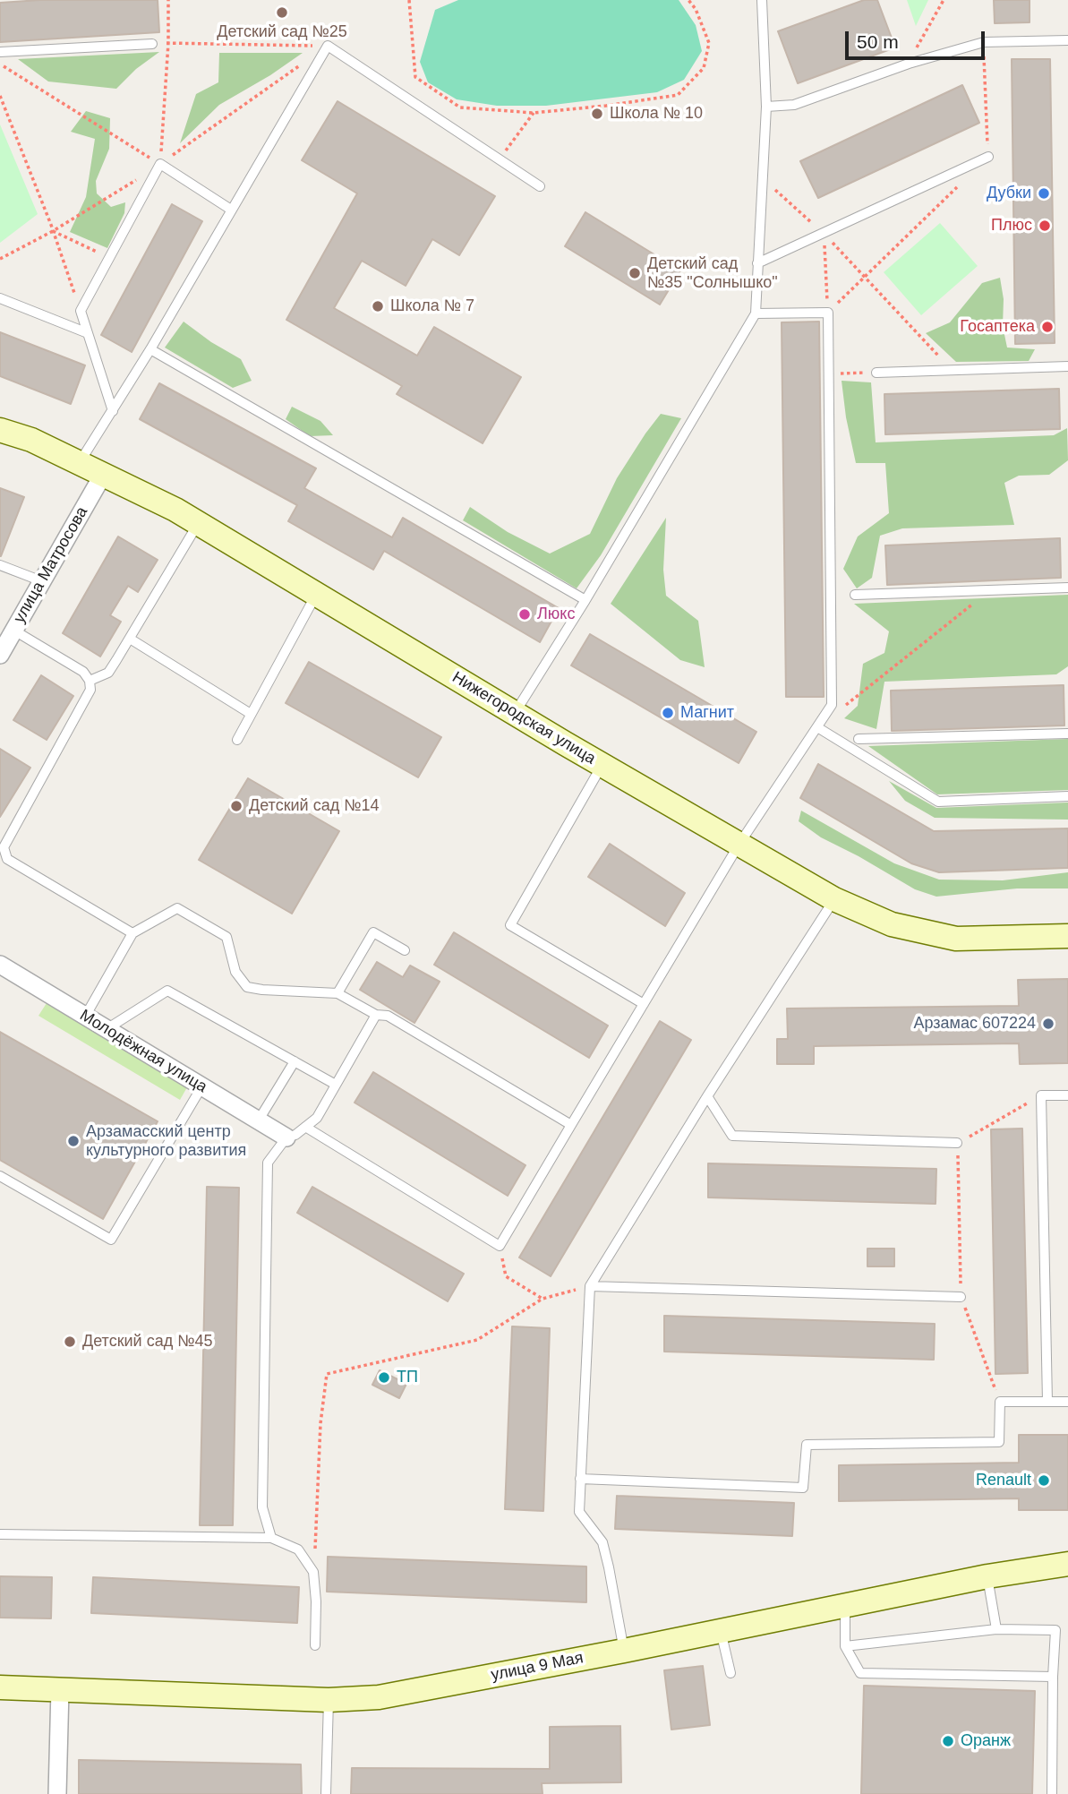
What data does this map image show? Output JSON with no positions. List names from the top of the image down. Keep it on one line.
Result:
{"streets":{"street":["улица Матросова","Нижегородская улица","Молодёжная улица","улица 9 Мая"]},"crossings":[["улица Матросова","Нижегородская улица"]],"places":["Детский сад №25","Школа № 10","Дубки","Плюс","Детский сад №35 \"Солнышко\"","Школа № 7","Госаптека","Люкс","Магнит","Детский сад №14","Арзамас 607224","Арзамасский центр культурного развития","Детский сад №45","ТП","Renault","Оранж"],"scale_bar":"50 m"}
